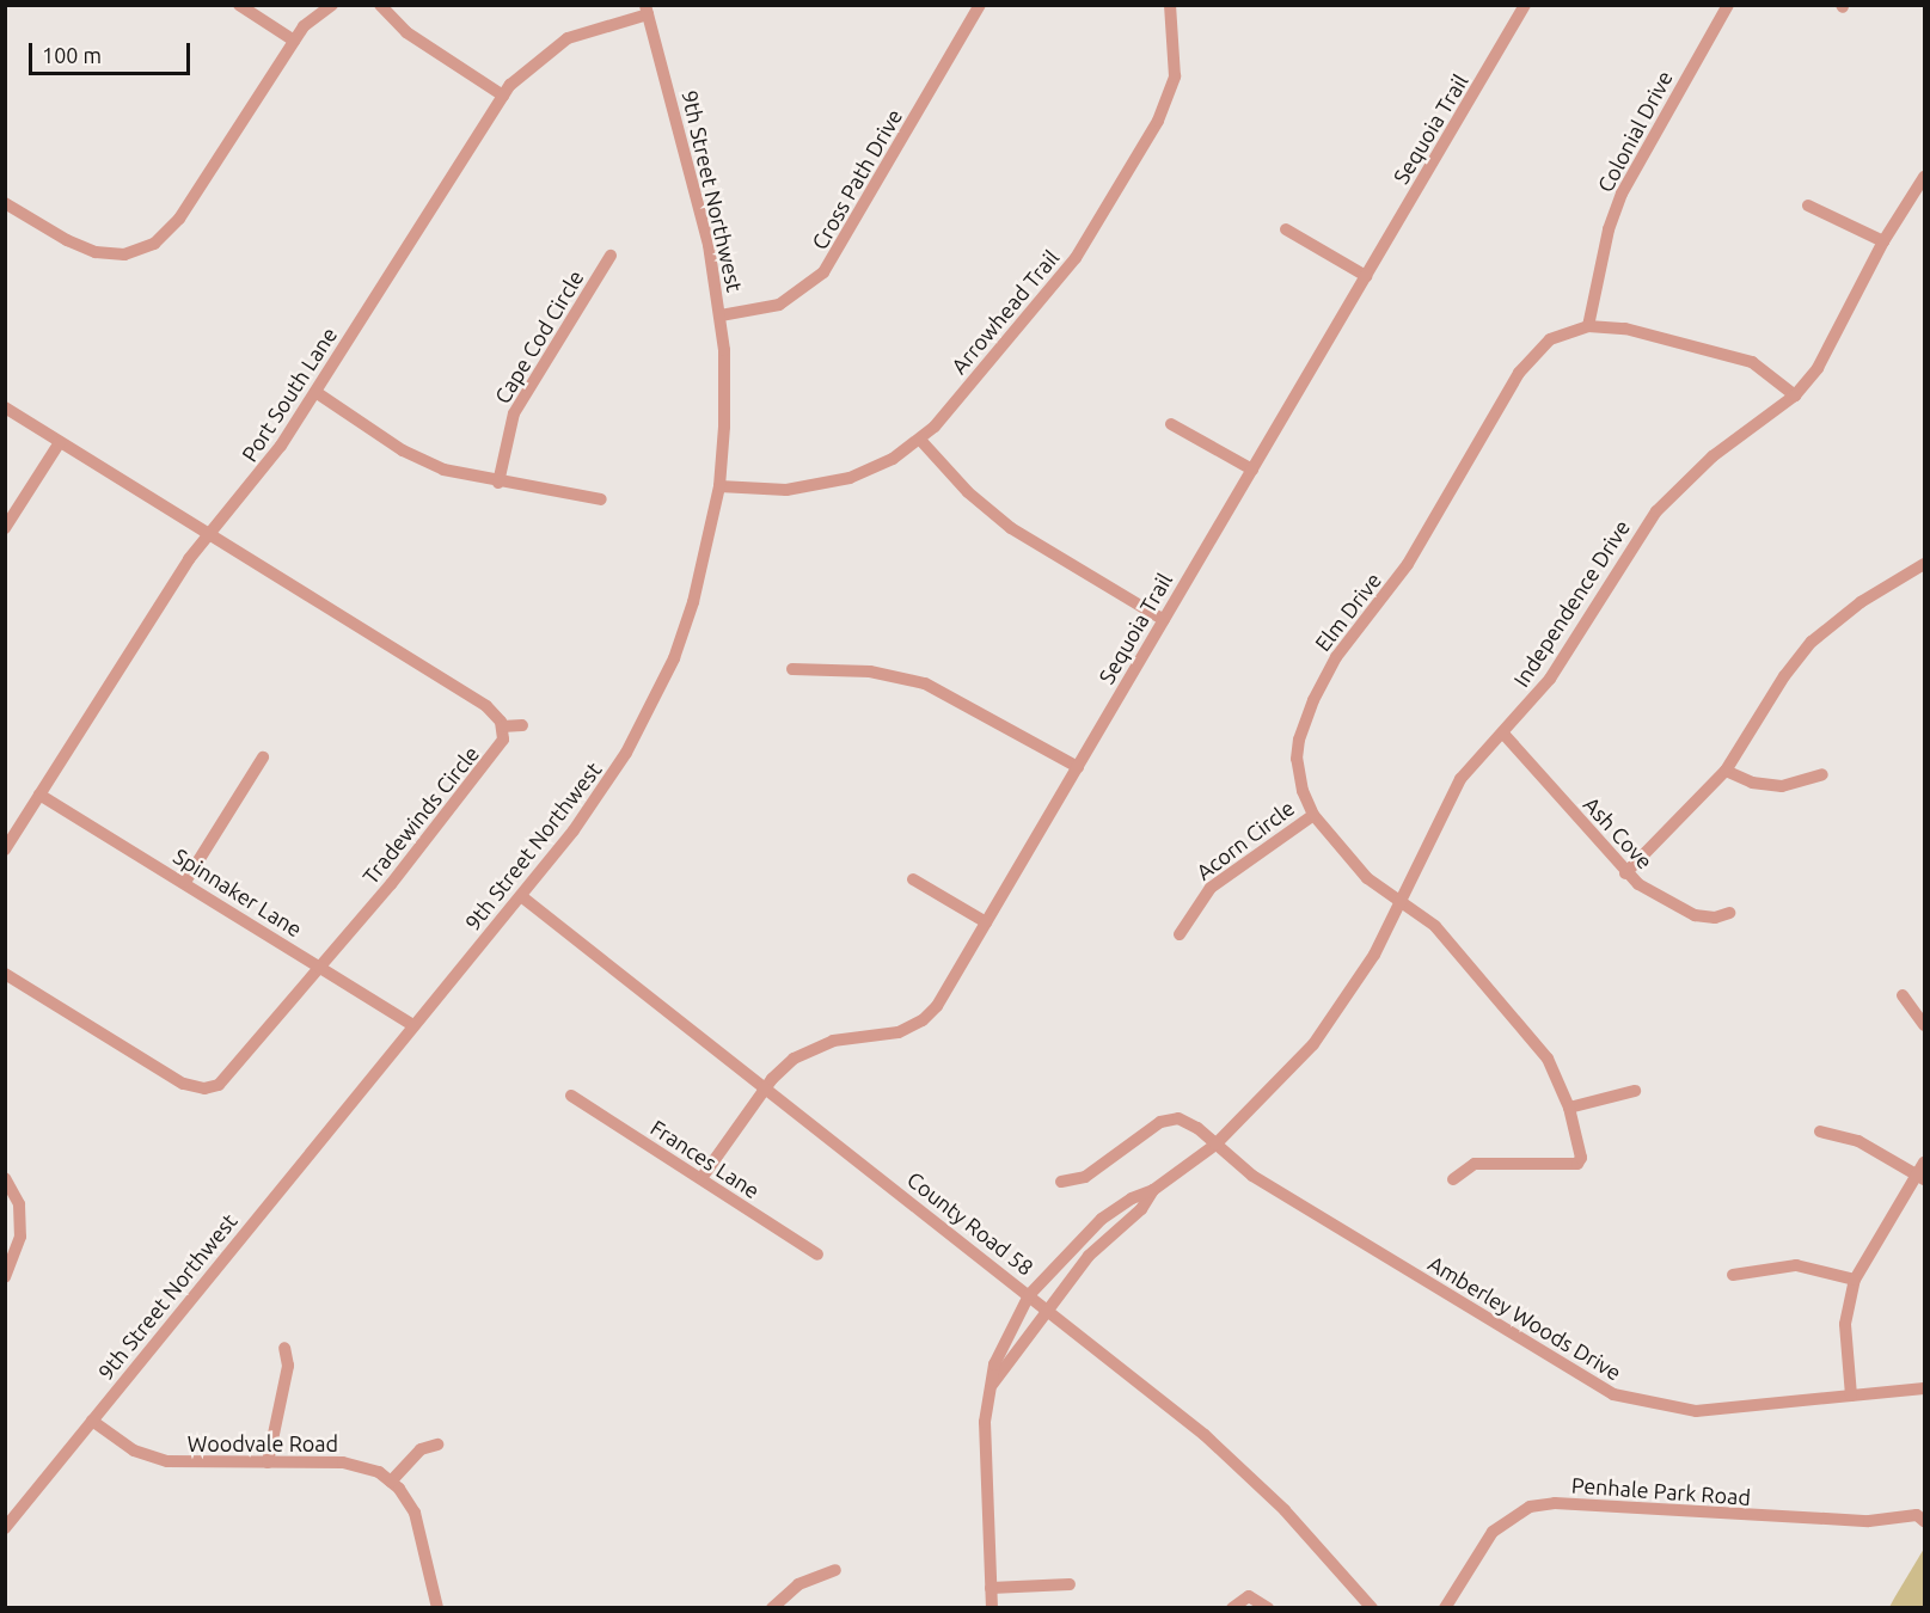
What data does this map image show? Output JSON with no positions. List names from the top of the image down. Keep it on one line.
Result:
{"streets":{"street":["Sequoia Trail","Colonial Drive","Cross Path Drive","9th Street Northwest","Arrowhead Trail","Cape Cod Circle","Port South Lane","Independence Drive","Elm Drive","Tradewinds Circle","Ash Cove","Acorn Circle","Spinnaker Lane","Frances Lane","County Road 58","Amberley Woods Drive","Woodvale Road","Penhale Park Road"]},"crossings":[["Sequoia Trail","Frances Lane"],["Sequoia Trail","County Road 58"],["Colonial Drive","Elm Drive"],["Cross Path Drive","9th Street Northwest"],["9th Street Northwest","Arrowhead Trail"],["9th Street Northwest","Port South Lane"],["9th Street Northwest","Spinnaker Lane"],["9th Street Northwest","County Road 58"],["9th Street Northwest","Woodvale Road"],["Port South Lane","Spinnaker Lane"],["Independence Drive","Elm Drive"],["Independence Drive","Ash Cove"],["Independence Drive","County Road 58"],["Independence Drive","Amberley Woods Drive"],["Elm Drive","Acorn Circle"],["Tradewinds Circle","Spinnaker Lane"]],"scale_bar":"100 m"}
